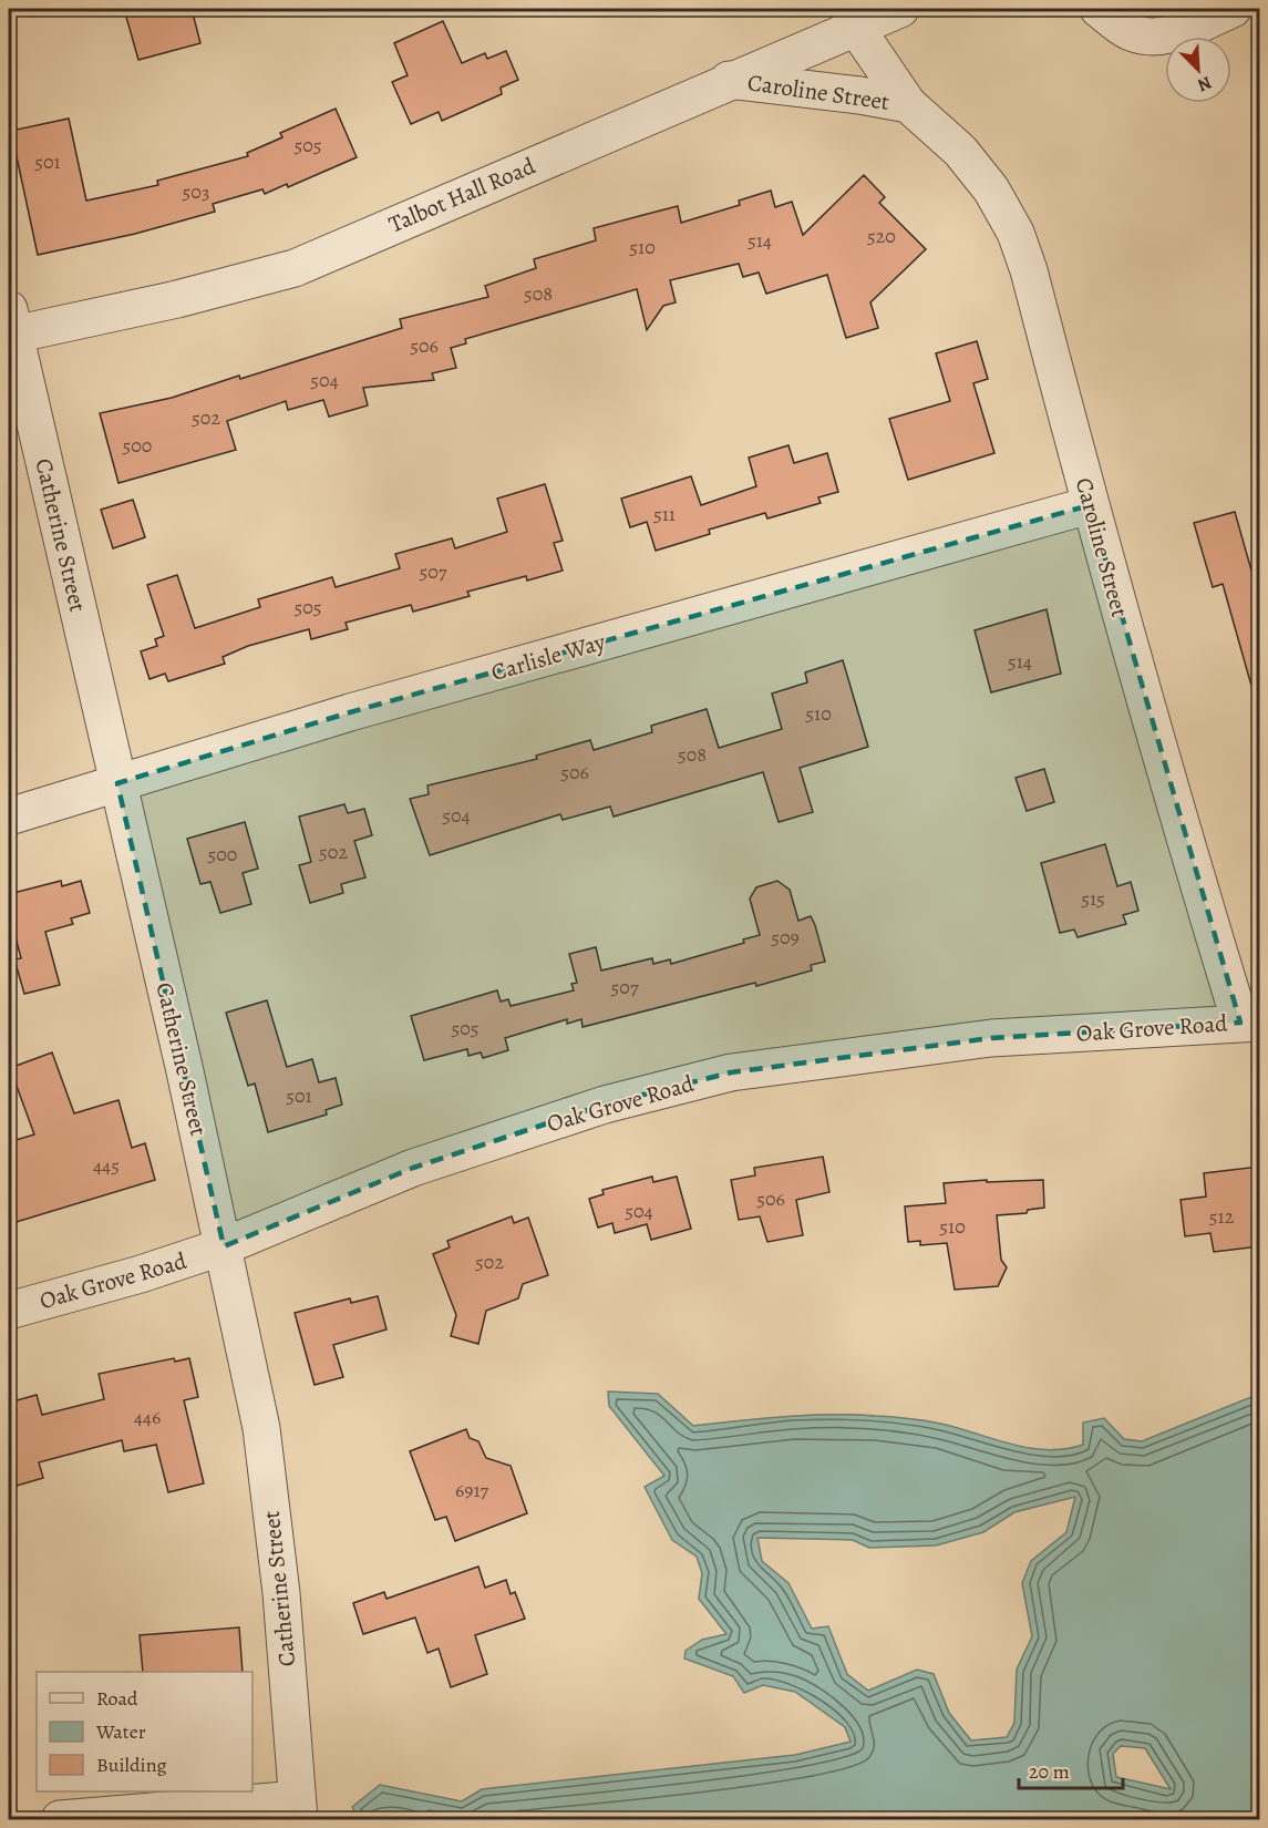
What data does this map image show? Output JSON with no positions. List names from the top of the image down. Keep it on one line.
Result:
{"streets":{"street":["Caroline Street","Talbot Hall Road","Catherine Street","Carlisle Way","Oak Grove Road"]},"crossings":[["Caroline Street","Talbot Hall Road"],["Caroline Street","Carlisle Way"],["Caroline Street","Oak Grove Road"],["Talbot Hall Road","Catherine Street"],["Catherine Street","Carlisle Way"],["Catherine Street","Oak Grove Road"]],"house_numbers":["505","501","503","520","514","510","508","506","504","502","500","511","507","505","514","510","508","506","504","502","500","515","509","507","505","501","445","506","504","512","510","502","446","6917"],"legend":["Road","Water","Building"],"scale_bar":"20 m","north":"bottom right"}
